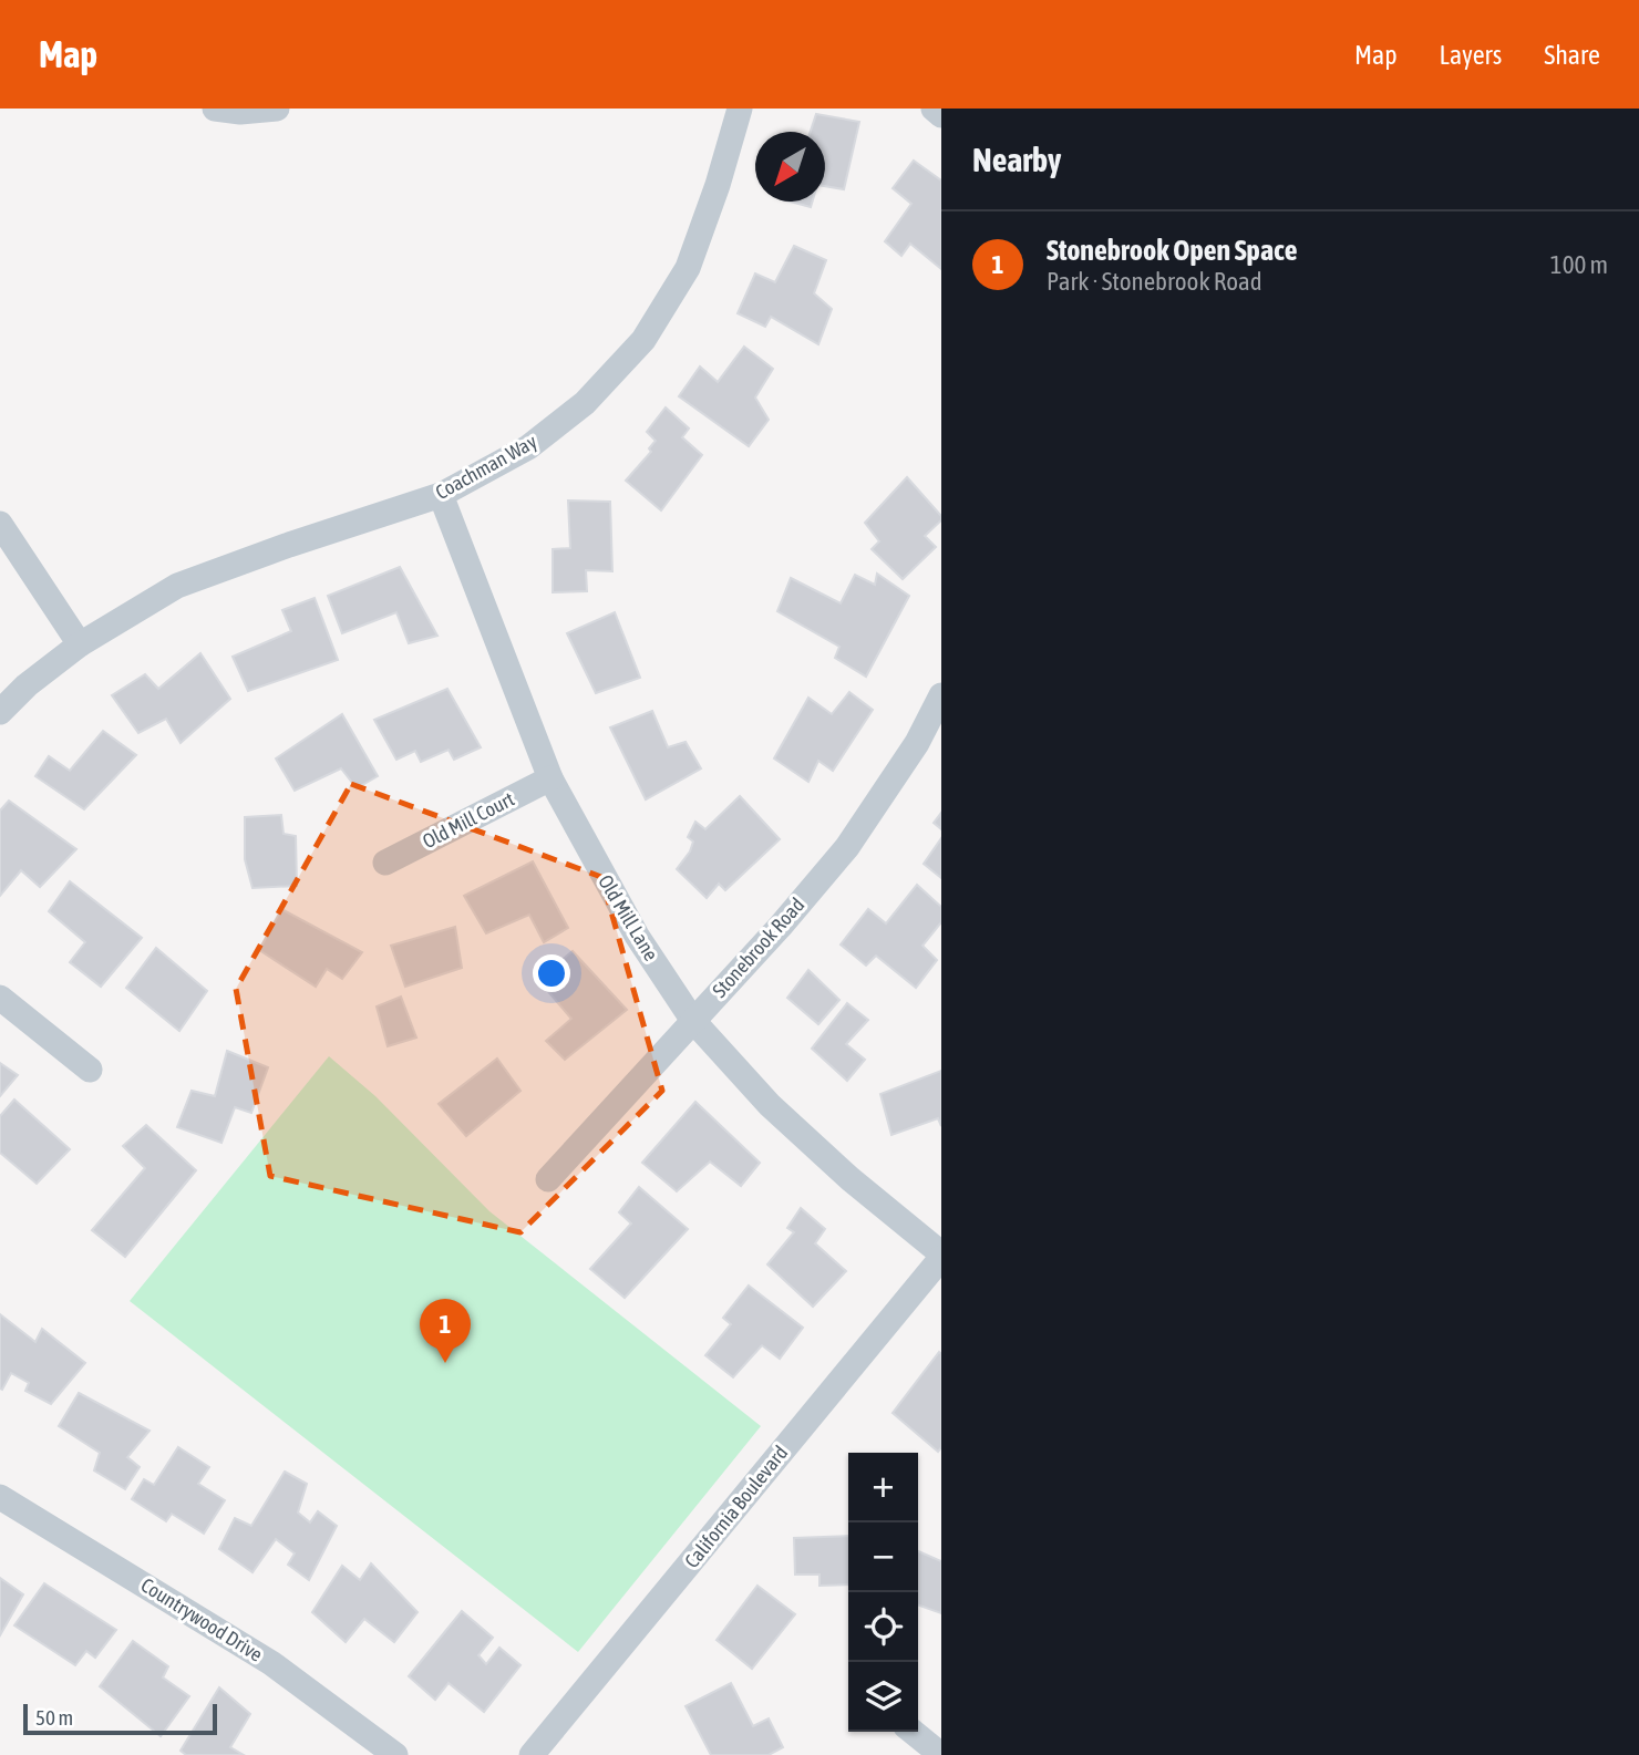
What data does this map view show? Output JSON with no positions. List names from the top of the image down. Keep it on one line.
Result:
{"streets":{"street":["Coachman Way","Old Mill Court","Old Mill Lane","Stonebrook Road","California Boulevard","Countrywood Drive"]},"crossings":[["Coachman Way","Old Mill Lane"],["Old Mill Court","Old Mill Lane"],["Old Mill Lane","Stonebrook Road"],["Old Mill Lane","California Boulevard"]],"scale_bar":"50 m","north":"bottom left","page":{"header":"Map","nav":["Map","Layers","Share"],"heading":"Nearby","list":[{"mark":"1","name":"Stonebrook Open Space","note":"Park · Stonebrook Road","value":"100 m"}],"pins":"1","map_buttons":["+","−"],"scale":"50 m"}}
